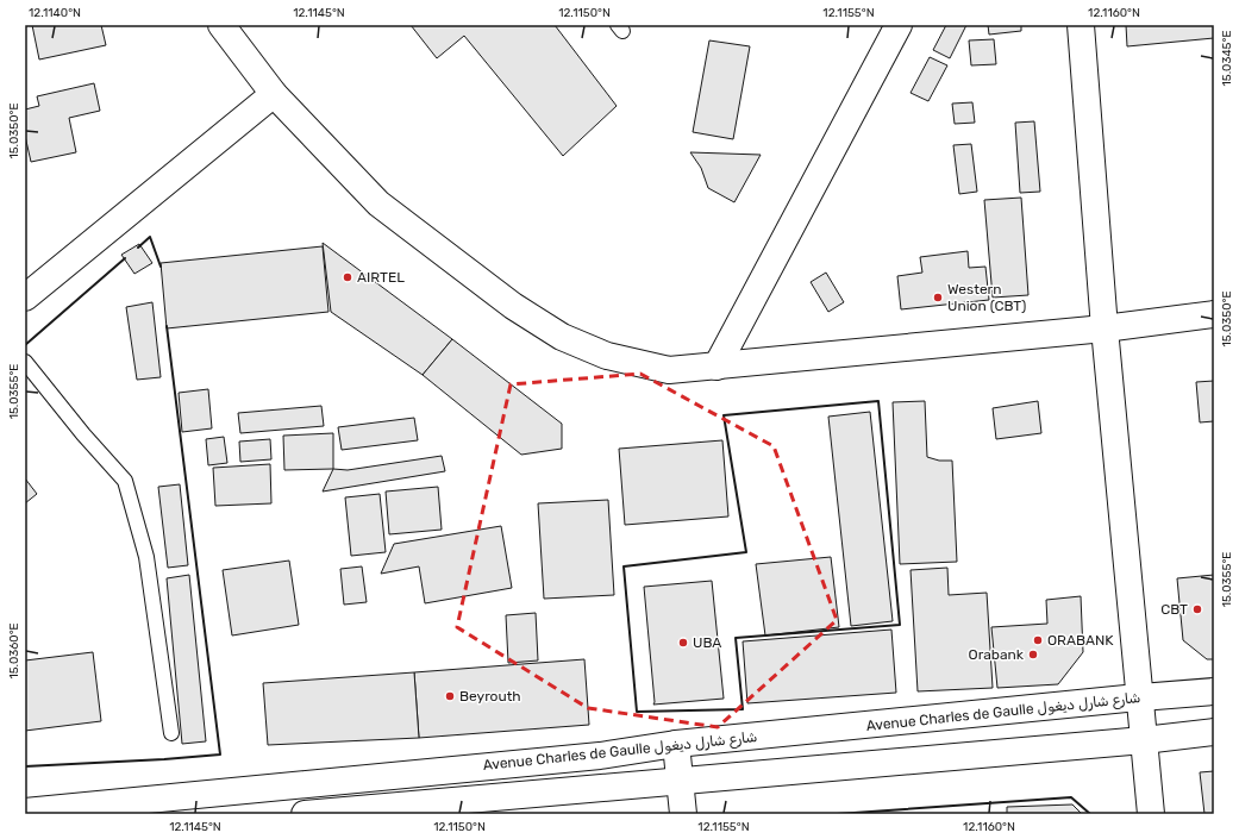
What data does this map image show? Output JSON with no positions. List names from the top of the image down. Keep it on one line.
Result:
{"streets":{"street":["Avenue Charles de Gaulle شارع شارل ديغول"]},"places":["AIRTEL","Western Union (CBT)","CBT","ORABANK","UBA","Orabank","Beyrouth"],"coordinates":["12.1140°N","12.1145°N","12.1150°N","12.1155°N","12.1160°N","15.0345°E","15.0350°E","15.0355°E","15.0360°E"]}
